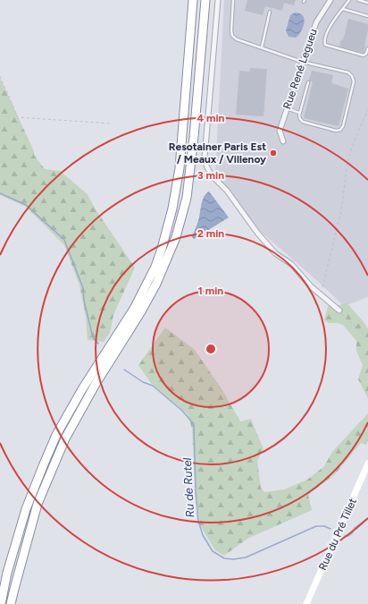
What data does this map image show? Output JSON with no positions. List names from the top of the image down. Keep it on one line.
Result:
{"streets":{"street":["Rue René Legueu","Rue du Pré Tillet"]},"water":["Ru de Rutel"],"places":["Resotainer Paris Est / Meaux / Villenoy"],"rings":["4 min","3 min","2 min","1 min"]}
